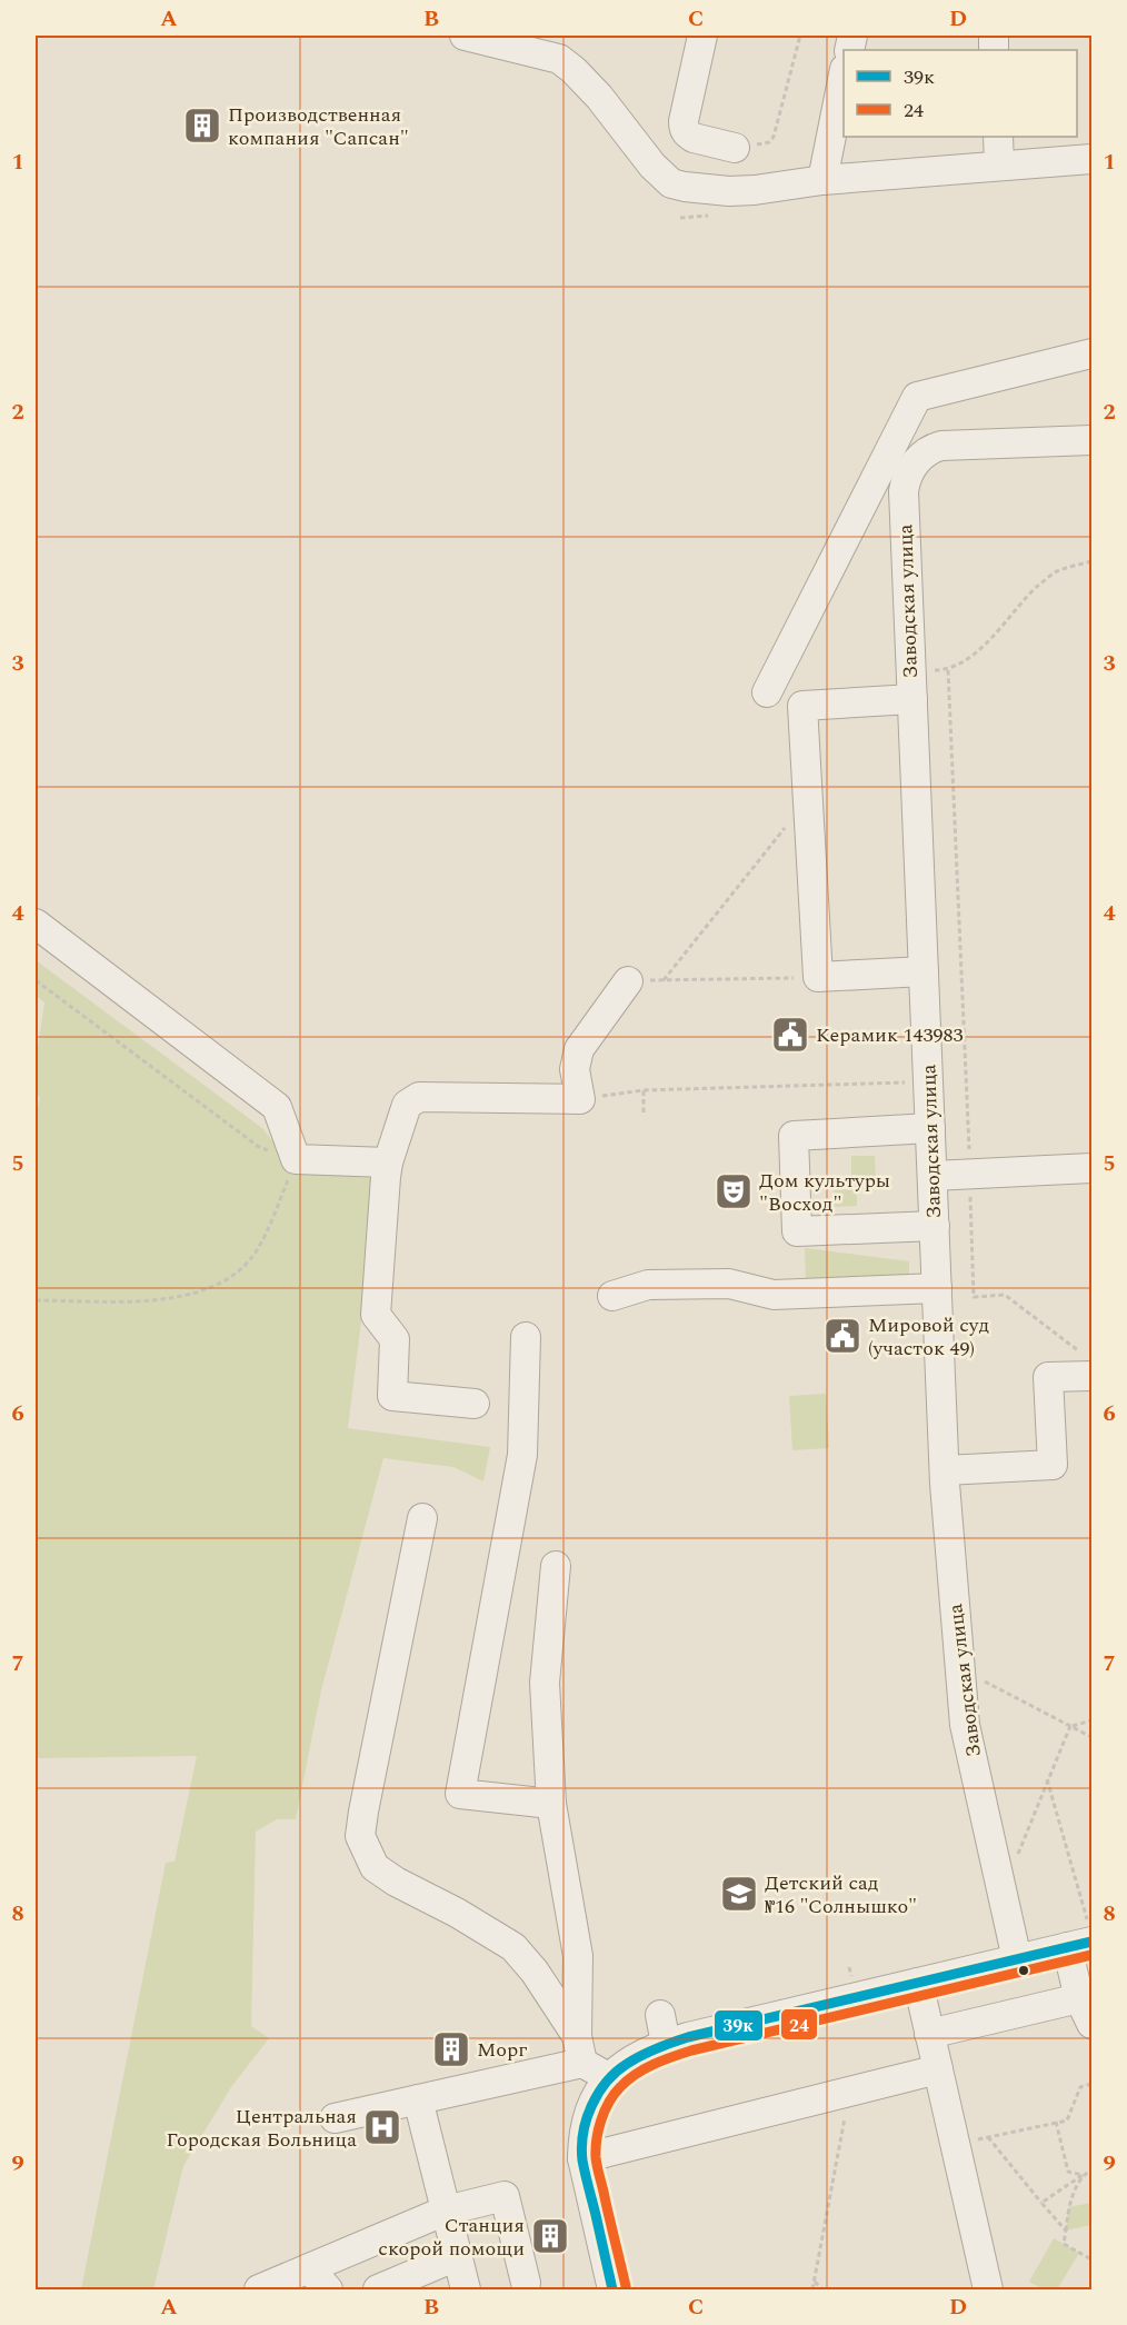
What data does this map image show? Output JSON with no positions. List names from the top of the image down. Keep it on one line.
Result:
{"streets":{"street":["Заводская улица"]},"places":{"building":["Производственная компания \"Сапсан\"","Морг","Станция скорой помощи"],"public building":["Керамик 143983","Мировой суд (участок 49)"],"theatre":["Дом культуры \"Восход\""],"school or university":["Детский сад №16 \"Солнышко\""],"hospital":["Центральная Городская Больница"]},"lines":["transit line 39к","transit line 24"],"legend":["39к","24"],"grid":{"columns":["A","B","C","D"],"rows":["1","2","3","4","5","6","7","8","9"]}}
